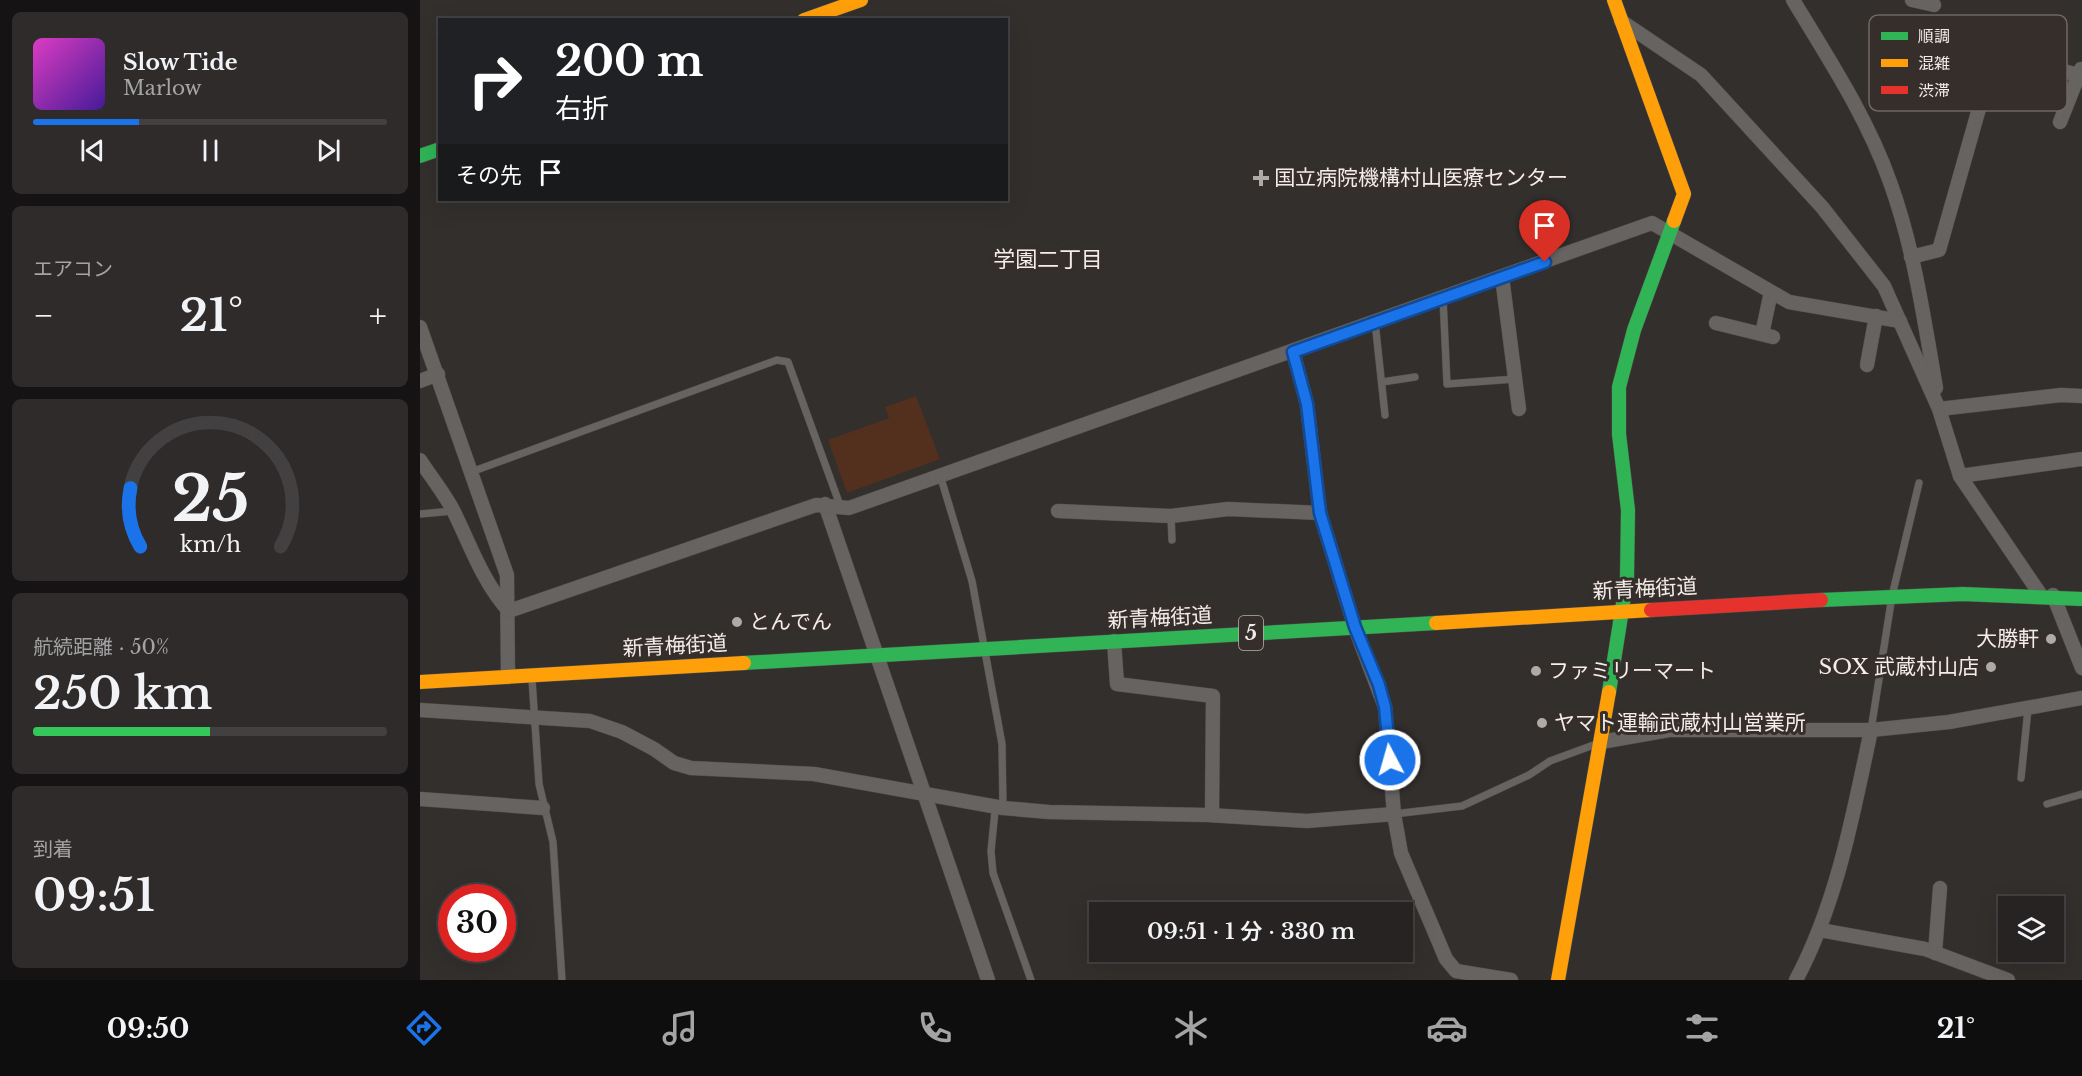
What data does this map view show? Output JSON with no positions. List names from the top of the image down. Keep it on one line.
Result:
{"streets":{"main road":["新青梅街道","5"]},"districts":["学園二丁目"],"places":{"health":["国立病院機構村山医療センター"],"other":["とんでん","大勝軒","SOX 武蔵村山店","ファミリーマート","ヤマト運輸武蔵村山営業所"]},"legend":["順調","混雑","渋滞"],"page":{"turn":["200 m","右折"],"song":["Slow Tide","Marlow"],"then":"その先","tile":["エアコン",["航続距離 · 50%","250 km"],["到着","09:51"]],"heat":["−","21°","+"],"limit":"30","trip":"09:51 · 1 分 · 330 m","tabs":["09:50","21°"],"gauge":["25","km/h"]}}
